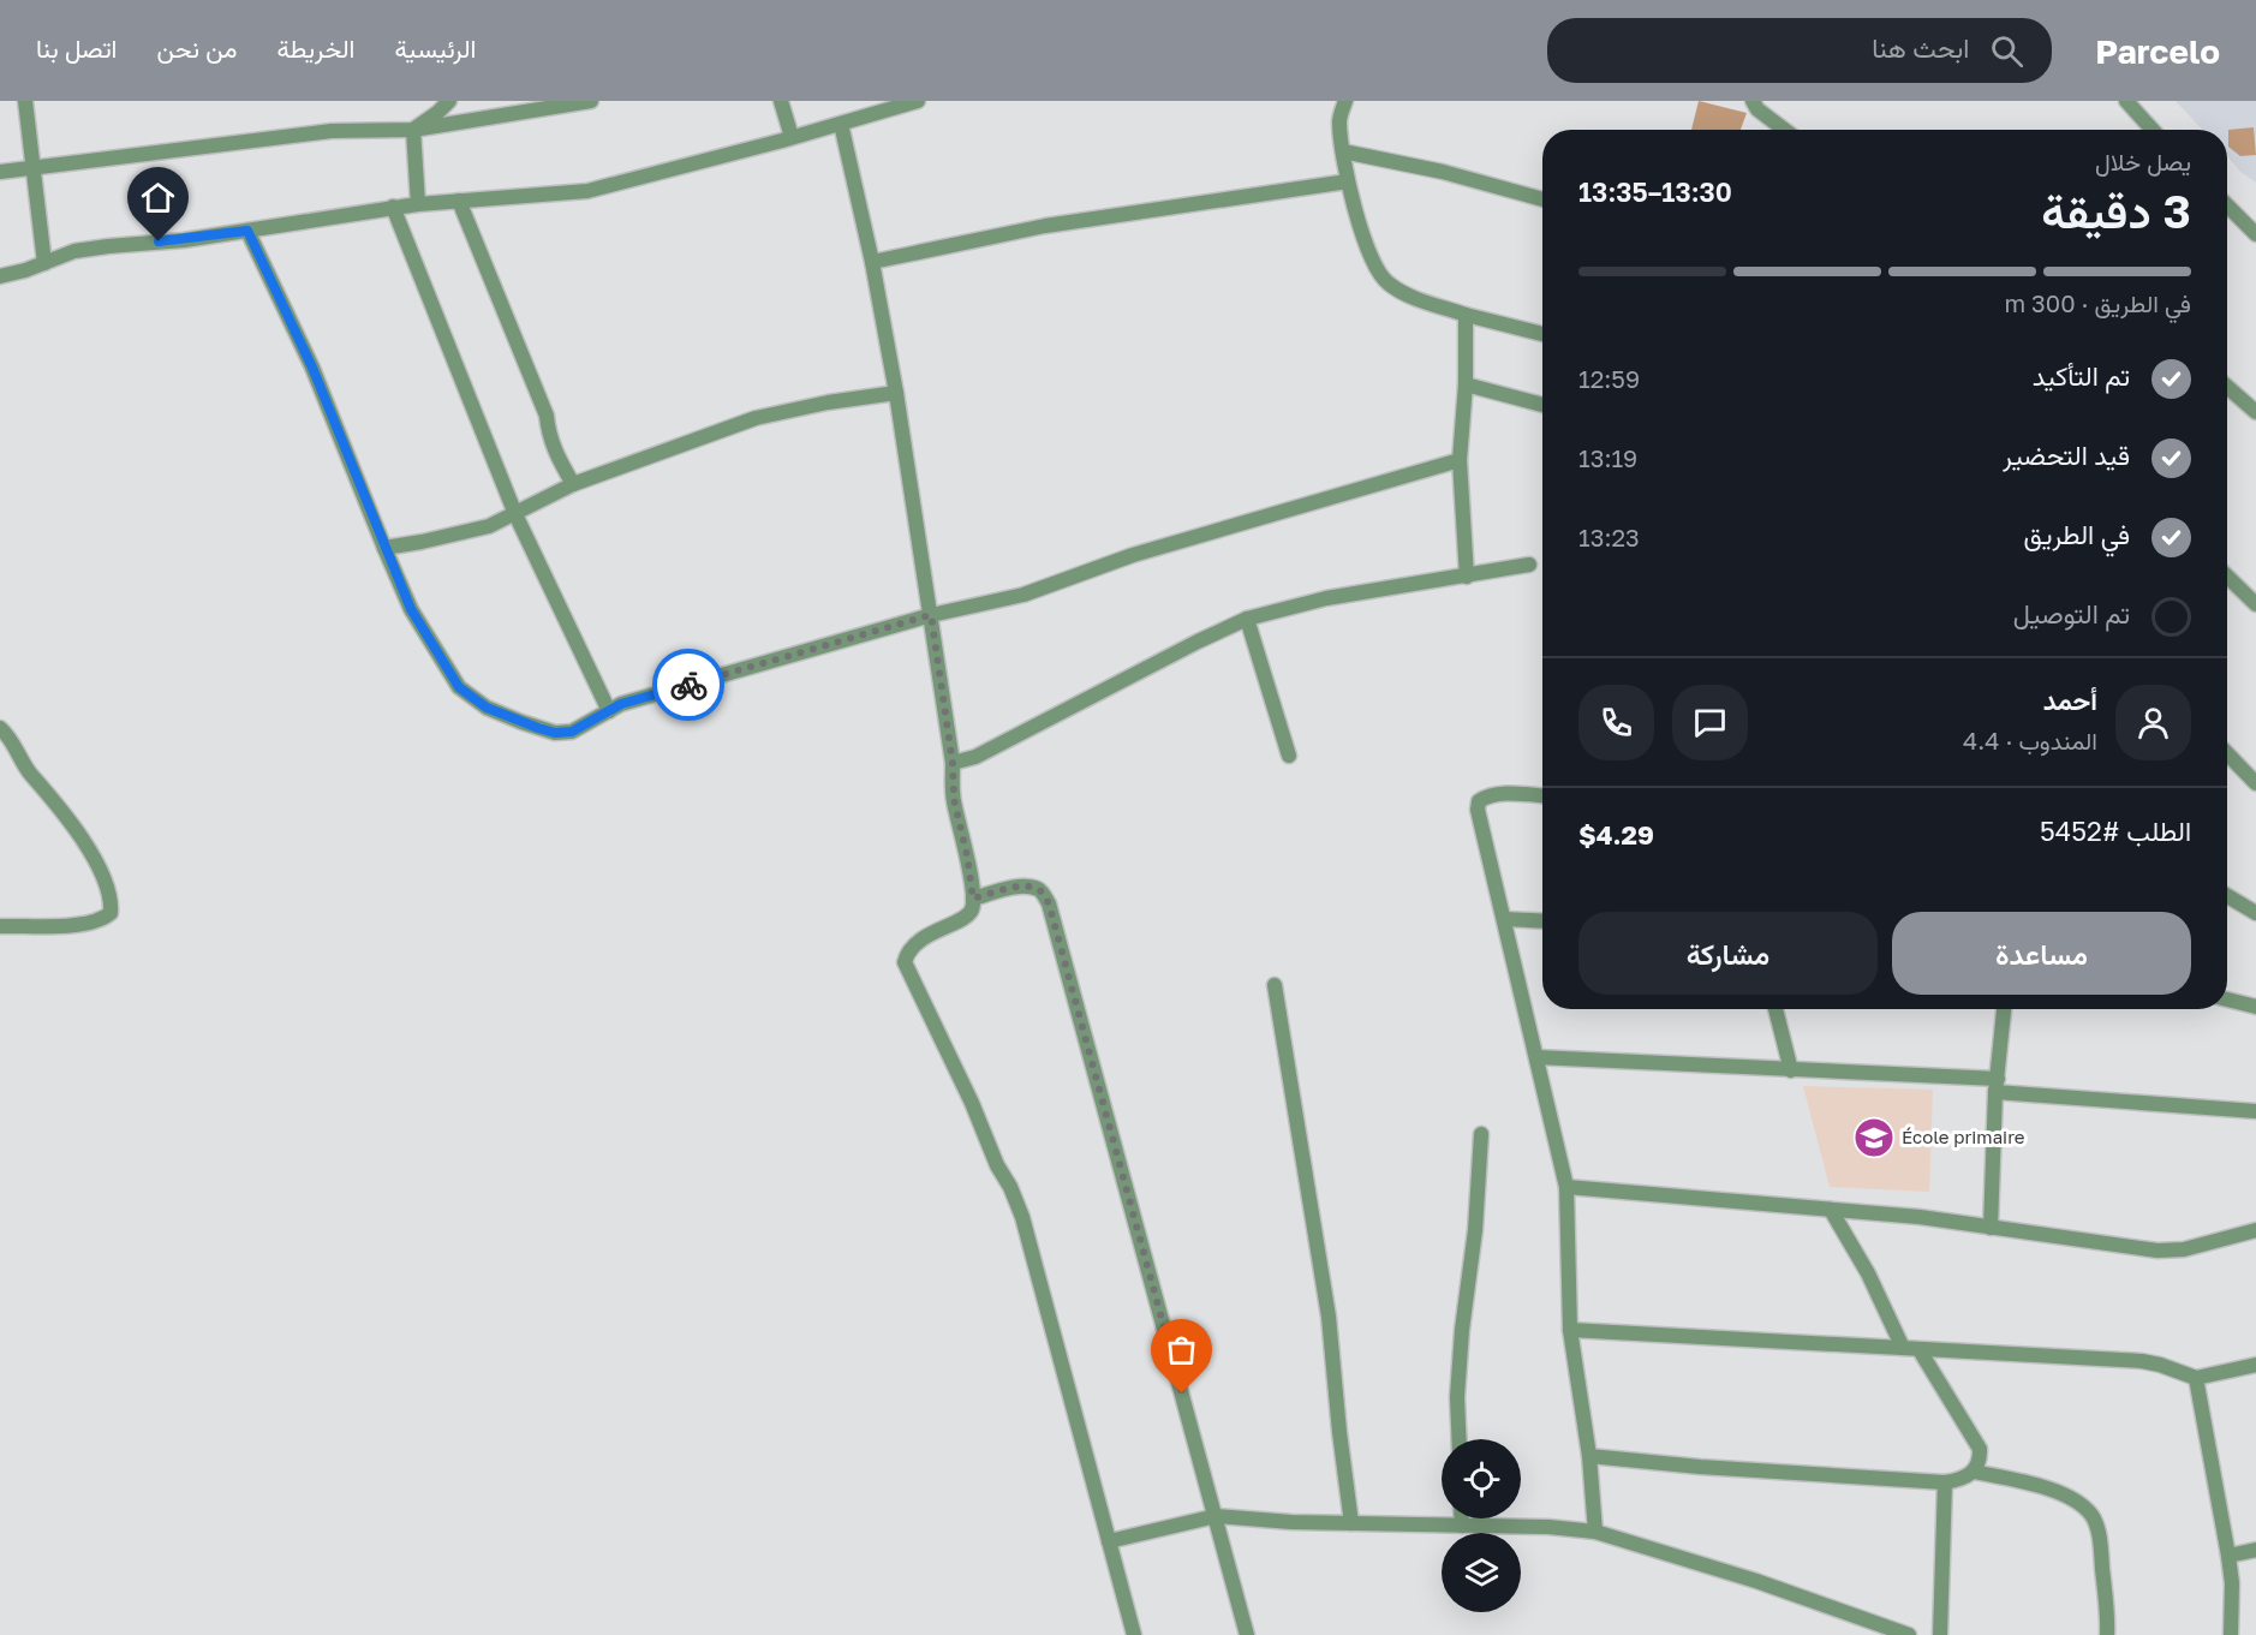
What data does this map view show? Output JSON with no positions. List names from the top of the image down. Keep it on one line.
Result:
{"places":{"school or university":["École primaire"]},"page":{"header":"Parcelo","search":"ابحث هنا","nav":["الرئيسية","الخريطة","من نحن","اتصل بنا"],"heading":["3 دقيقة","يصل خلال","13:30–13:35"],"panel":["أحمد","المندوب · 4.4","الطلب #5452","$4.29"],"bar":"في الطريق · 300 m","list":[["تم التأكيد","12:59"],["قيد التحضير","13:19"],["في الطريق","13:23"],"تم التوصيل"],"buttons":["مساعدة","مشاركة"]}}
